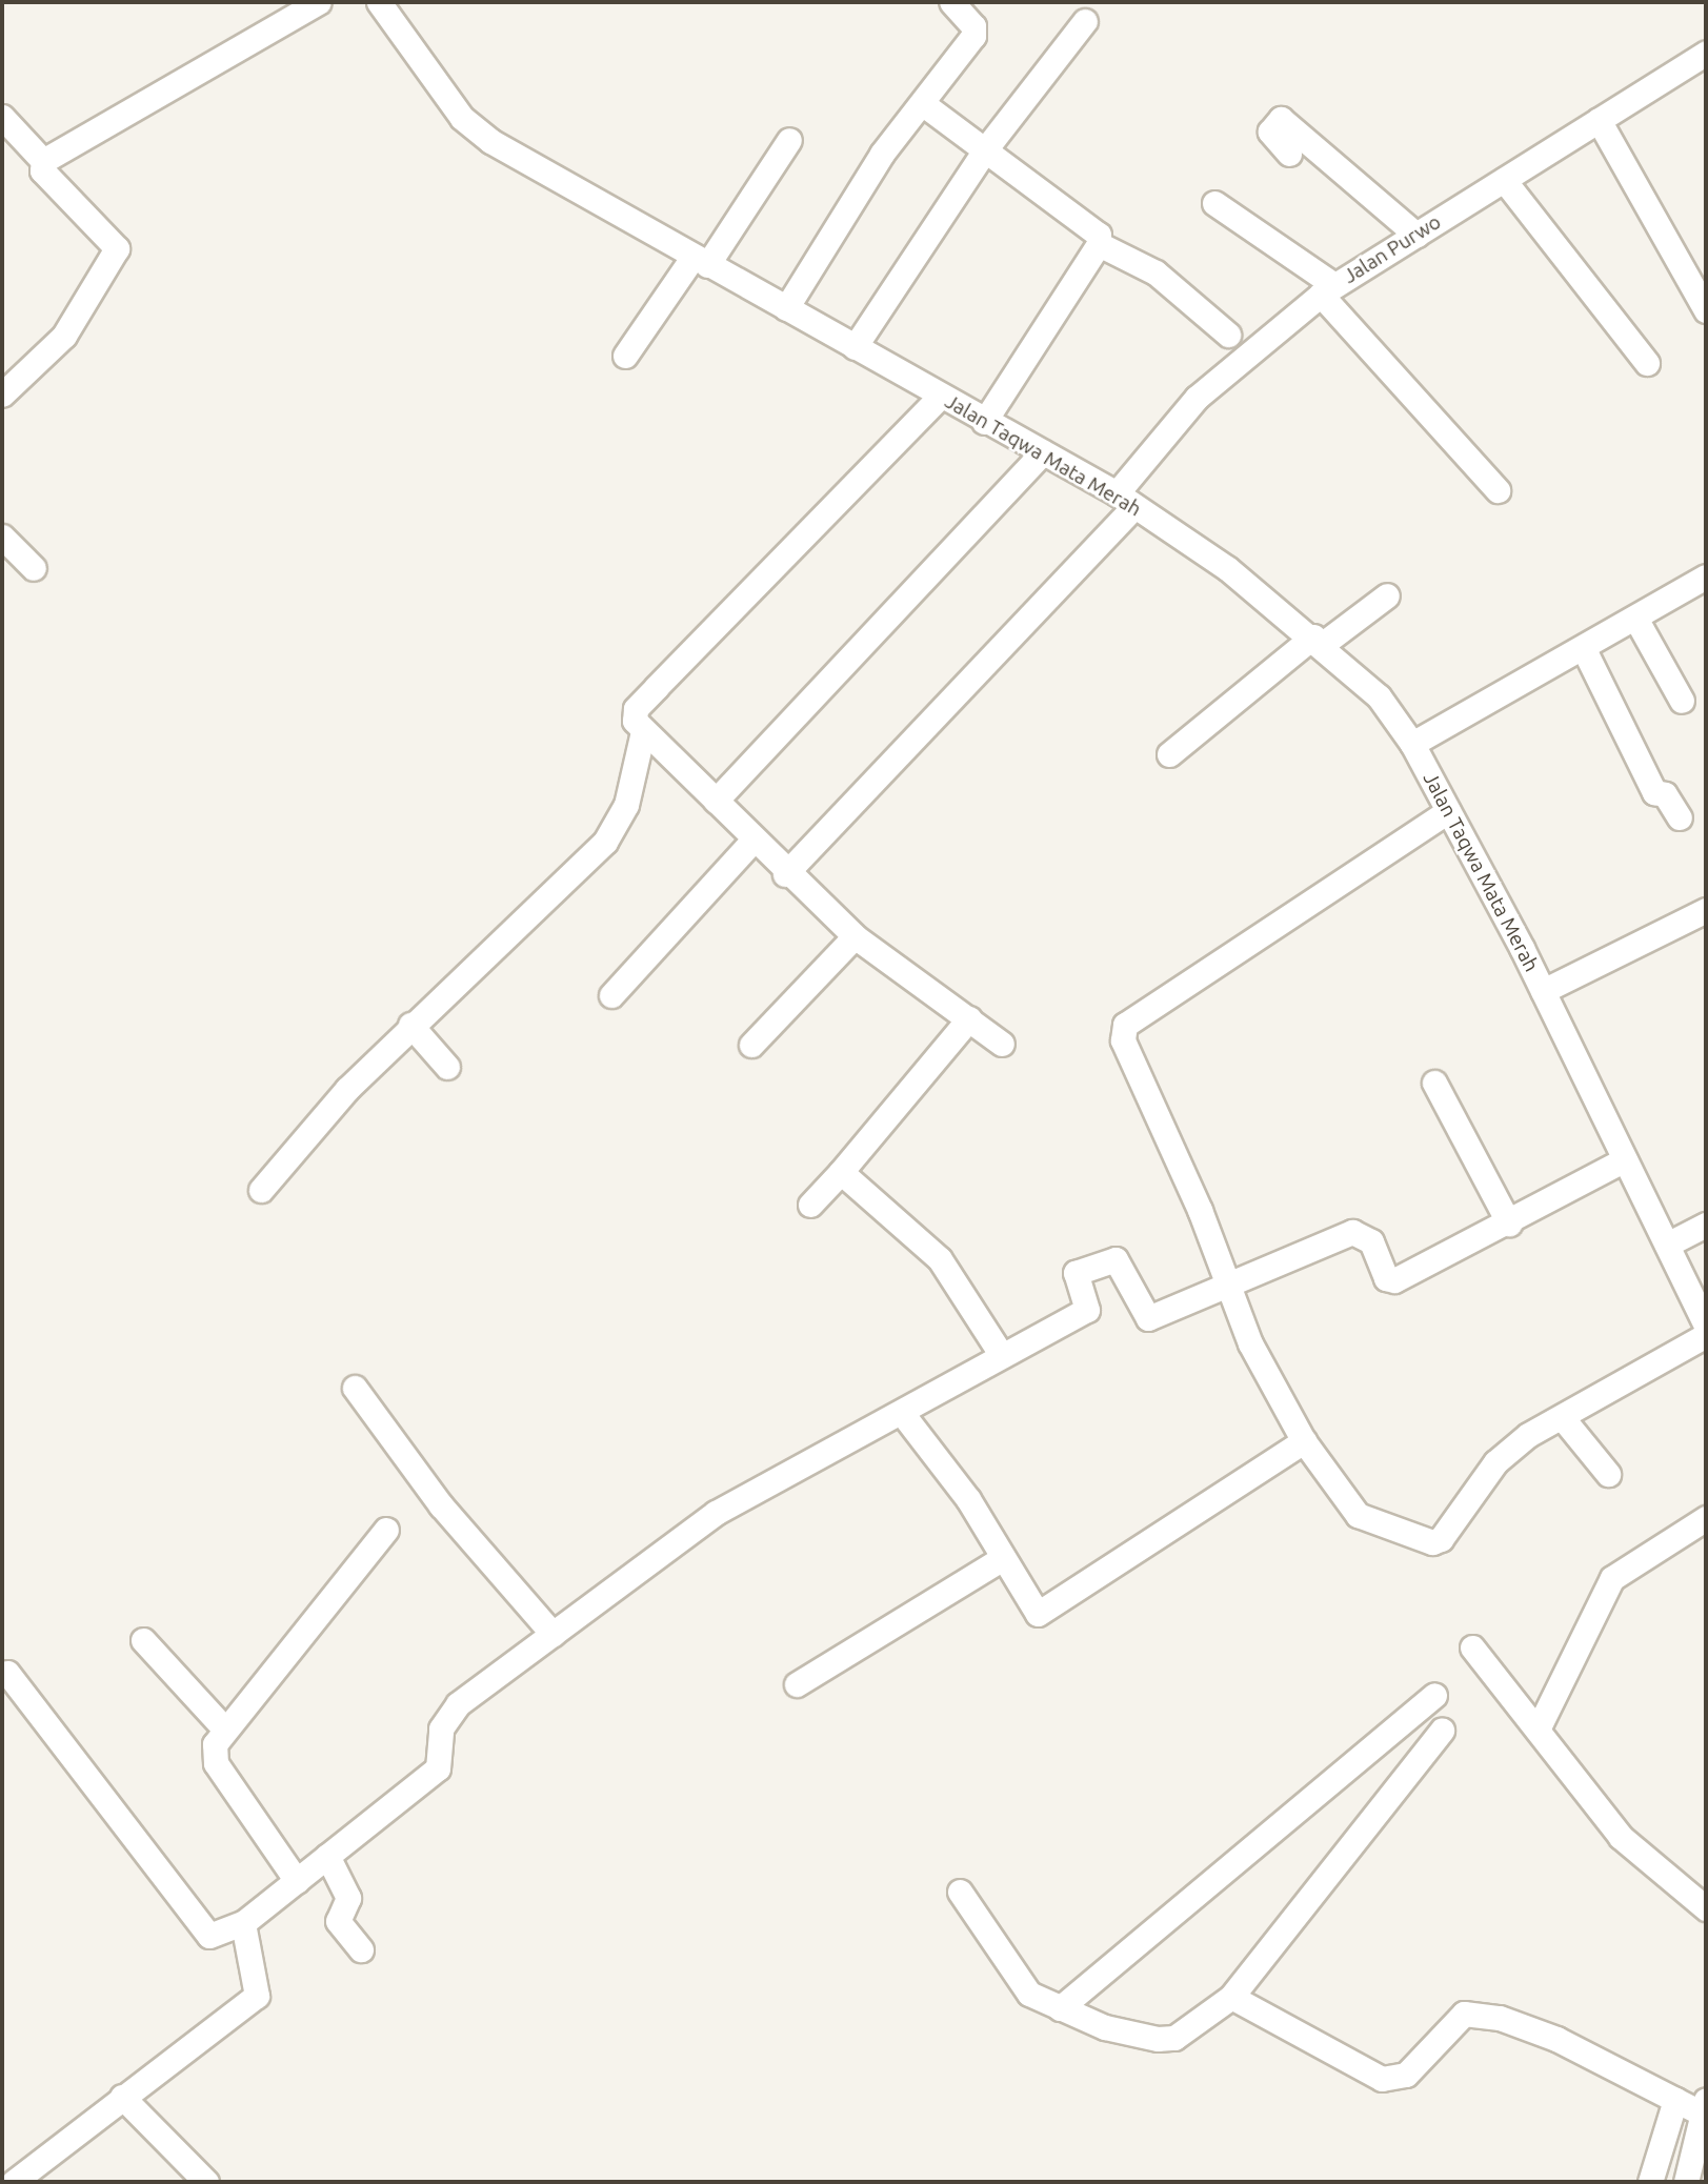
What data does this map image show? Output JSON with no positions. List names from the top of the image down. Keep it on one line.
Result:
{"streets":{"street":["Jalan Purwo","Jalan Taqwa Mata Merah"]},"crossings":[["Jalan Purwo","Jalan Taqwa Mata Merah"]]}
